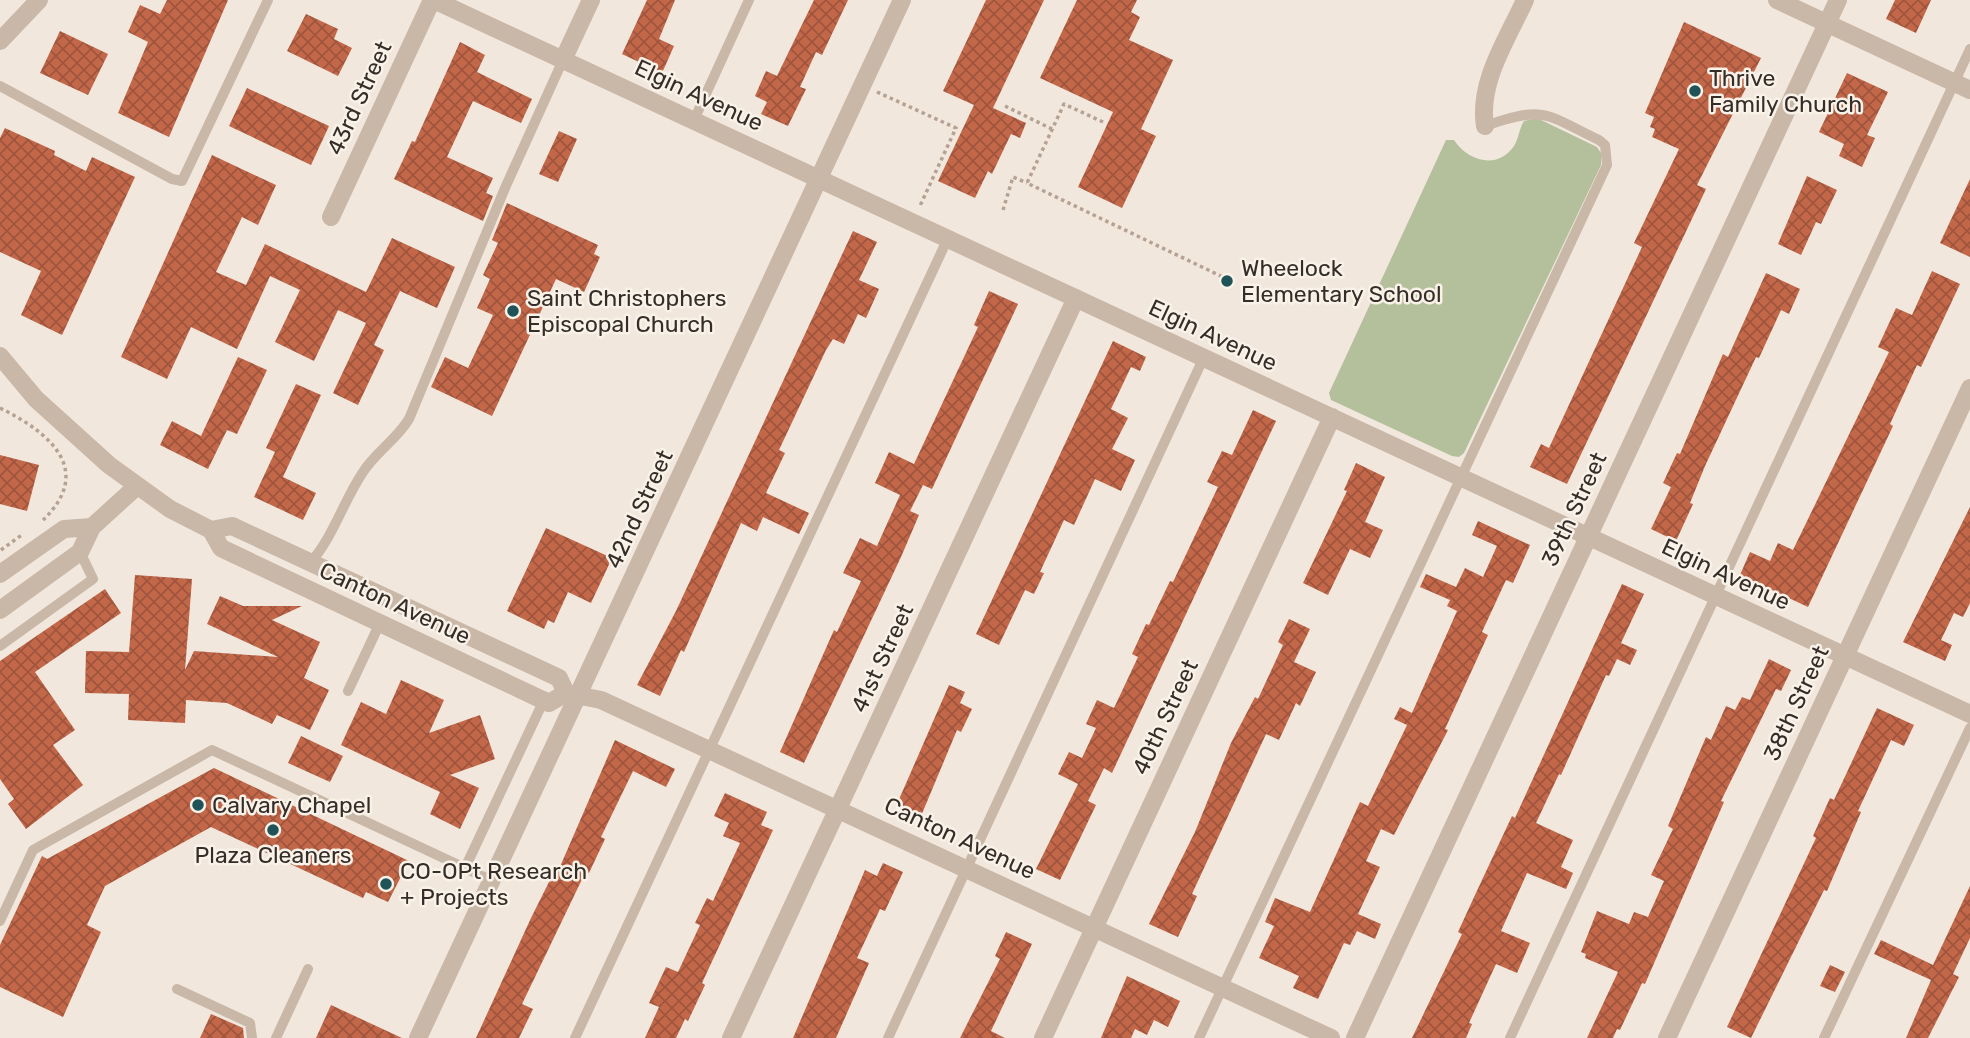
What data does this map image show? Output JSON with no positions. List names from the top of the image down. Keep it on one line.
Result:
{"streets":{"street":["Elgin Avenue","43rd Street","42nd Street","39th Street","Canton Avenue","41st Street","38th Street","40th Street"]},"crossings":[["Elgin Avenue","43rd Street"],["Elgin Avenue","42nd Street"],["Elgin Avenue","39th Street"],["Elgin Avenue","41st Street"],["Elgin Avenue","38th Street"],["Elgin Avenue","40th Street"],["42nd Street","Canton Avenue"],["Canton Avenue","41st Street"],["Canton Avenue","40th Street"]],"places":["Thrive Family Church","Wheelock Elementary School","Saint Christophers Episcopal Church","Calvary Chapel","Plaza Cleaners","CO-OPt Research + Projects"]}
